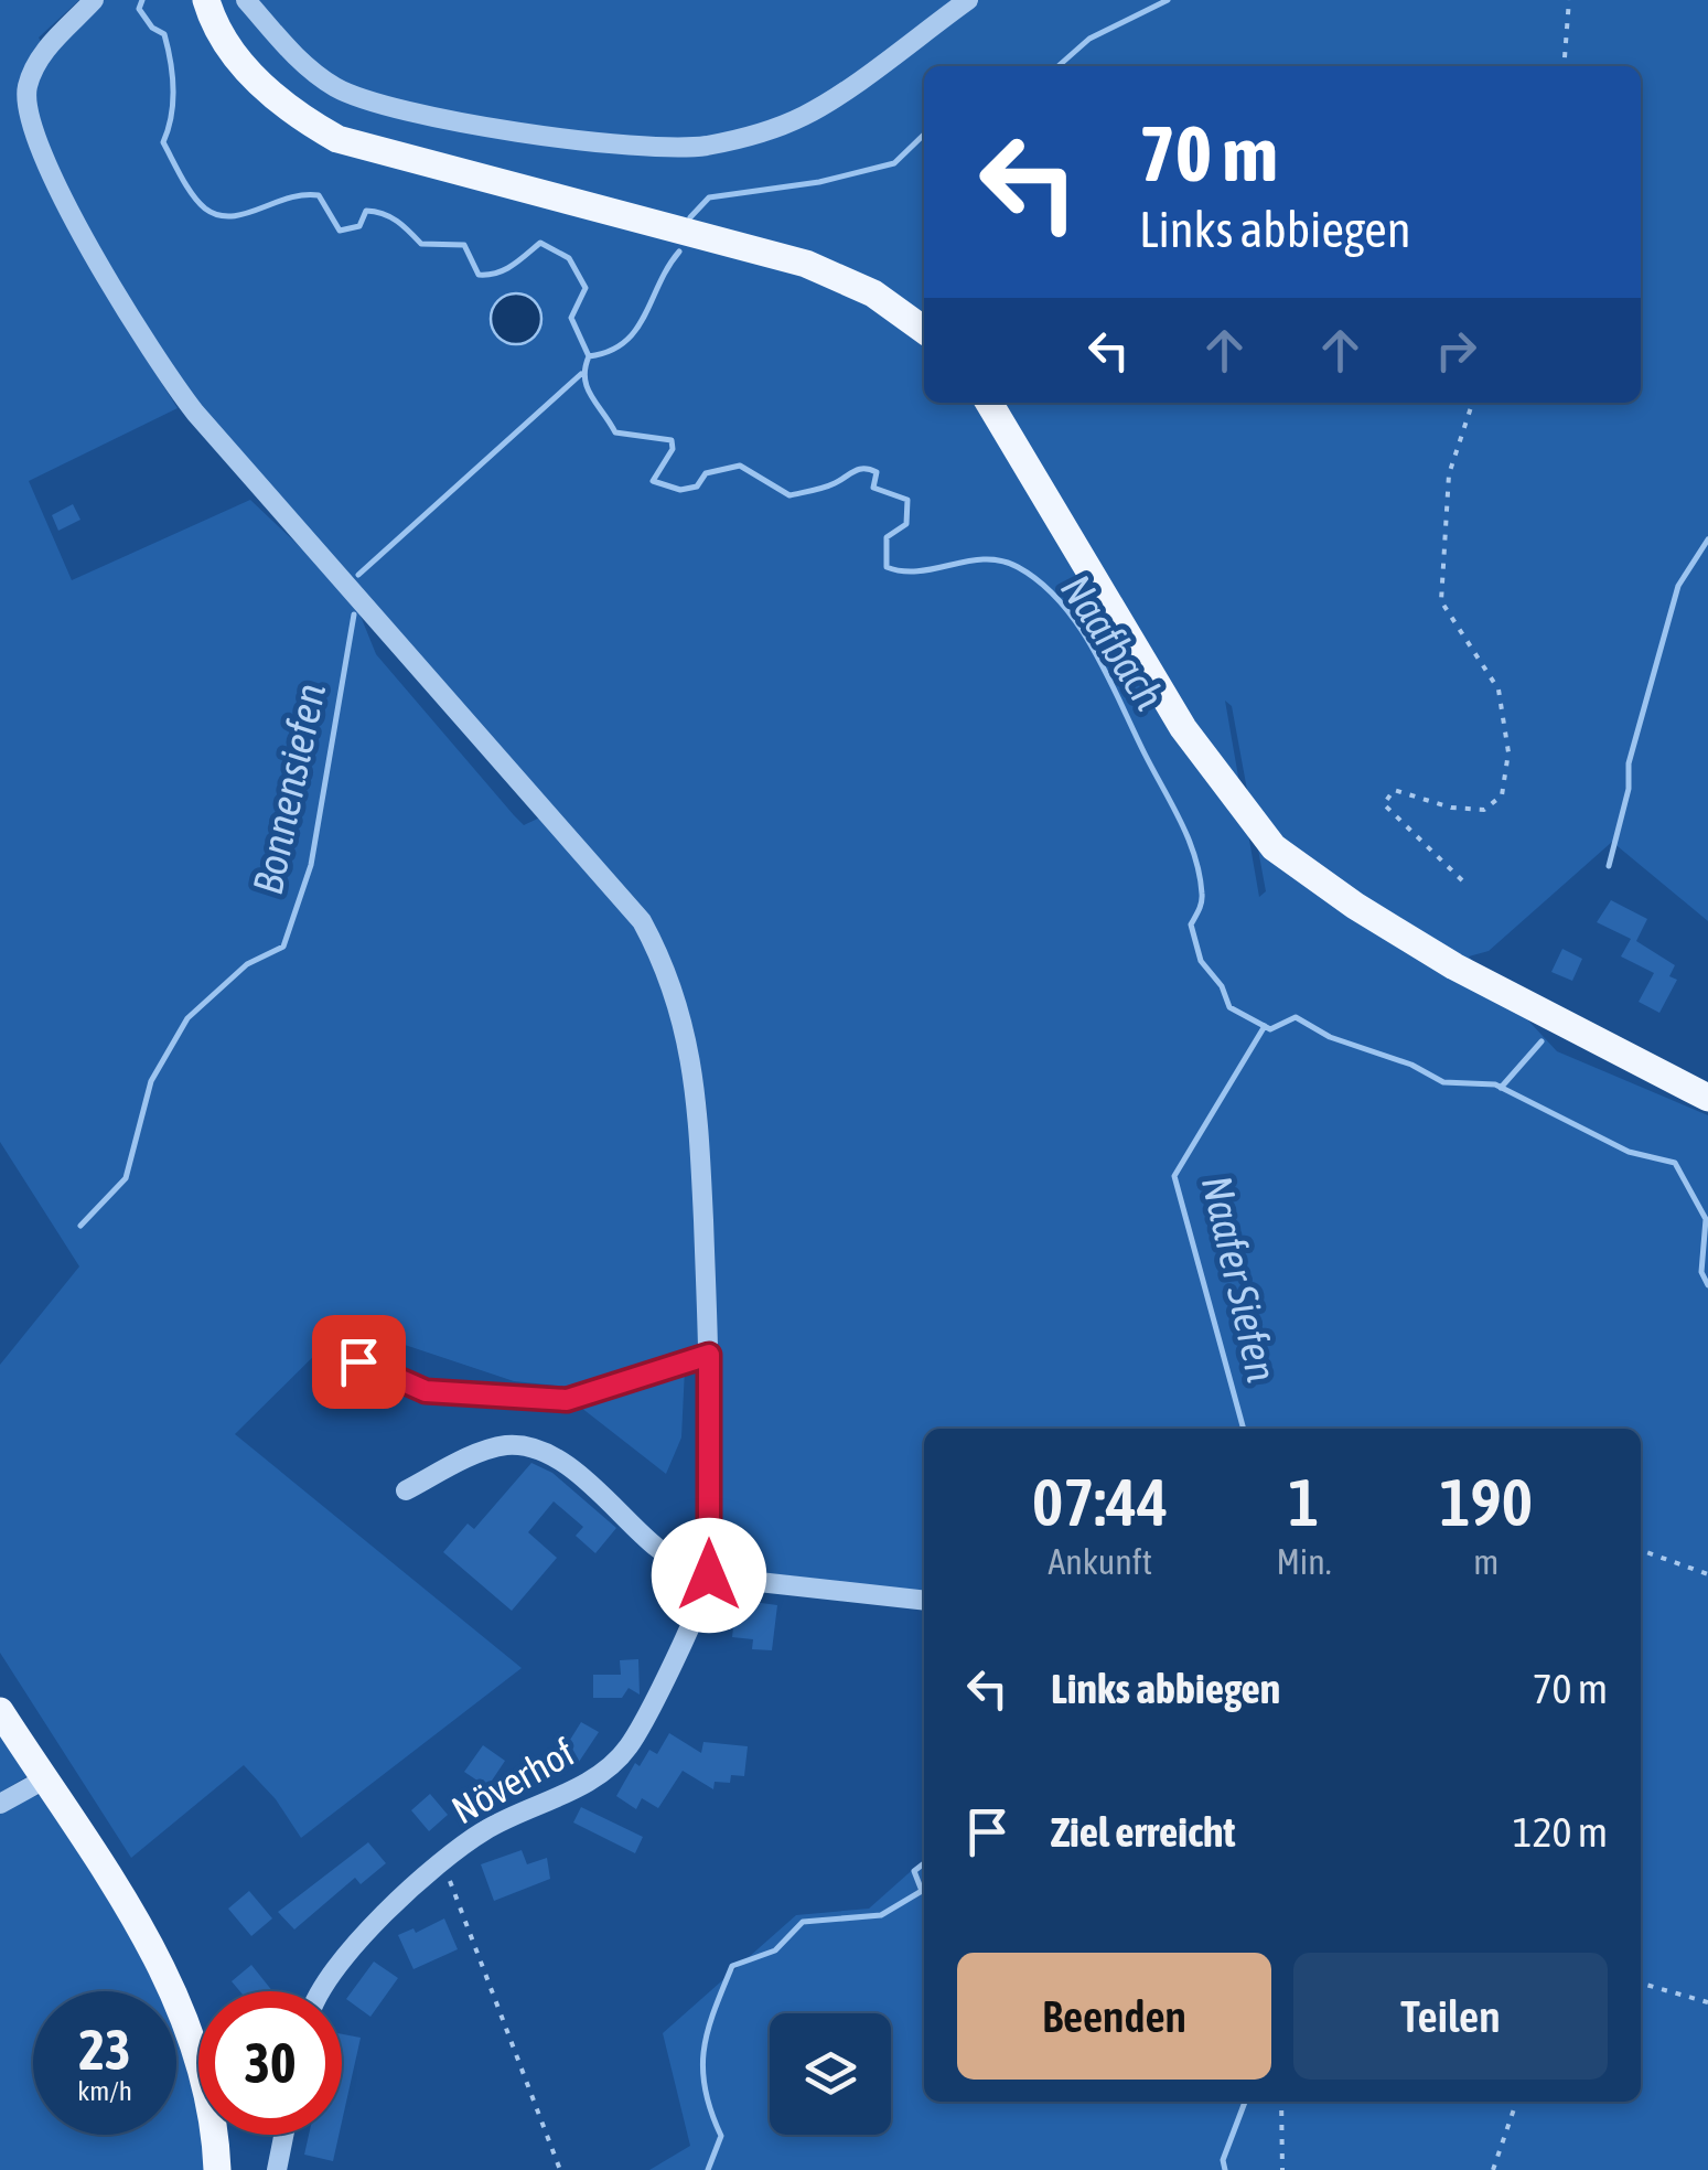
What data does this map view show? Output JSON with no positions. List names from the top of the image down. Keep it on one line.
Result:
{"streets":{"street":["Növerhof"]},"water":["Naafbach","Bonnensiefen","Naafer Siefen"],"page":{"turn":["70 m","Links abbiegen"],"eta":["07:44","Ankunft","1","Min.","190","m"],"list":[{"name":"Links abbiegen","value":"70 m"},{"name":"Ziel erreicht","value":"120 m"}],"buttons":["Beenden","Teilen"],"speed":"23 km/h","limit":"30"}}
